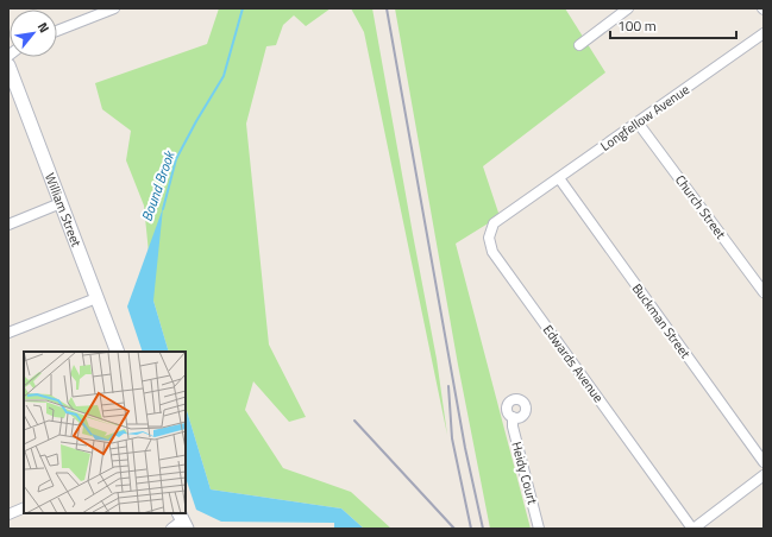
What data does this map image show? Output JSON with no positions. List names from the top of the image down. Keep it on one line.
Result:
{"streets":{"main road":["William Street"],"street":["Longfellow Avenue","Church Street","Buckman Street","Edwards Avenue","Heidy Court"]},"crossings":[["Longfellow Avenue","Church Street"],["Longfellow Avenue","Buckman Street"],["Longfellow Avenue","Edwards Avenue"]],"water":["Bound Brook"],"scale_bar":"100 m","north":"top right"}
